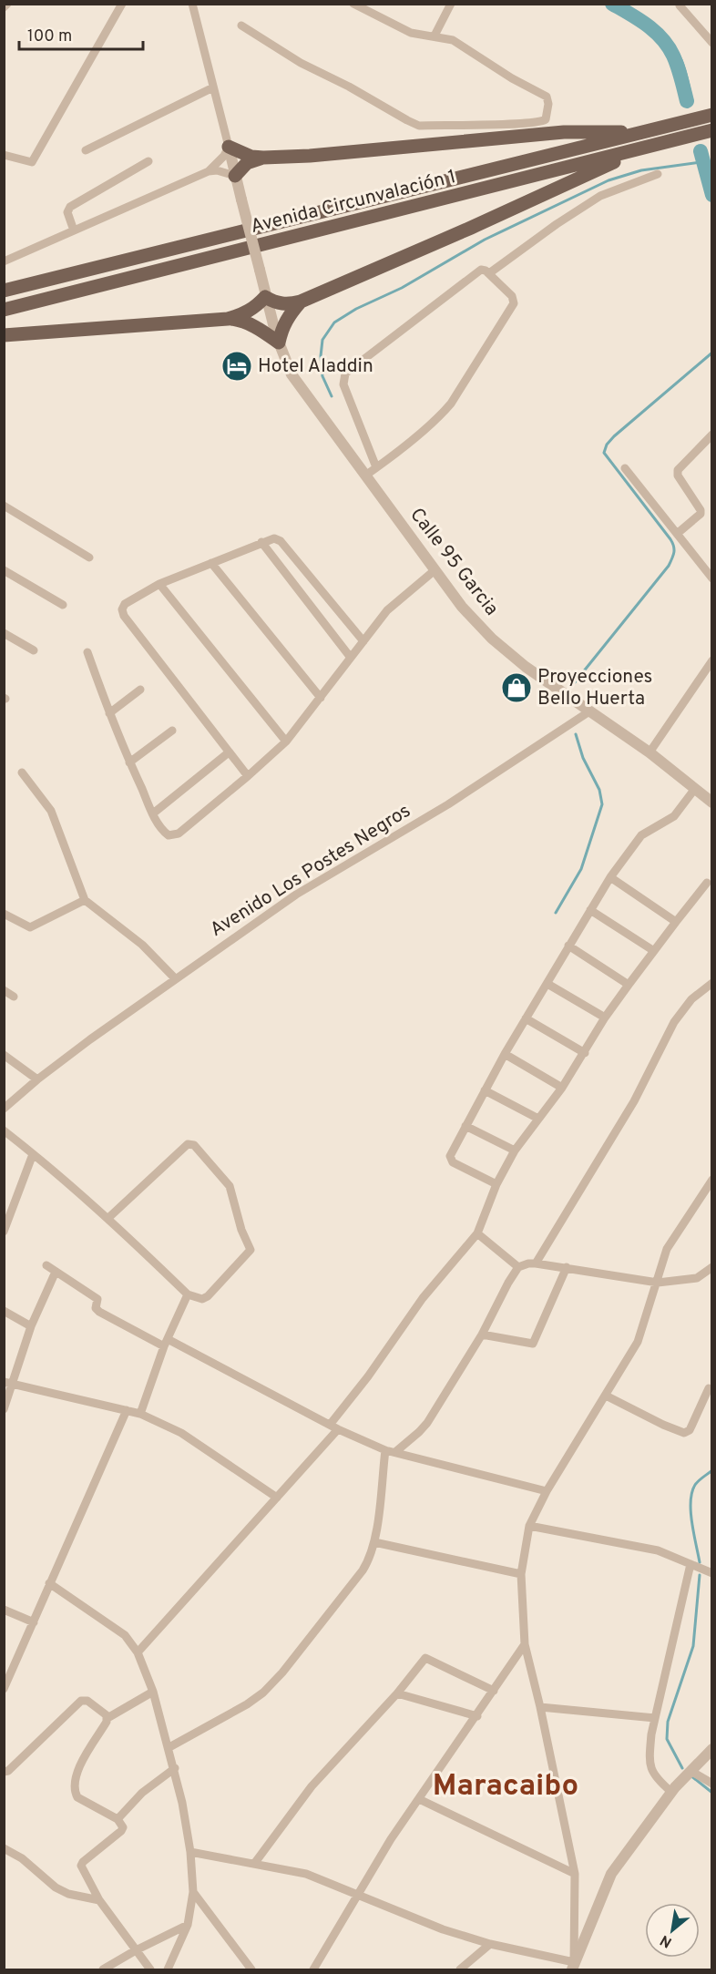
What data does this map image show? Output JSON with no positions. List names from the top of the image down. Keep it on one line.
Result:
{"streets":{"main road":["Avenida Circunvalación 1"],"street":["Calle 95 Garcia","Avenido Los Postes Negros"]},"crossings":[["Calle 95 Garcia","Avenido Los Postes Negros"]],"districts":["Maracaibo"],"places":{"hotel":["Hotel Aladdin"],"shop":["Proyecciones Bello Huerta"]},"scale_bar":"100 m","north":"bottom left"}
